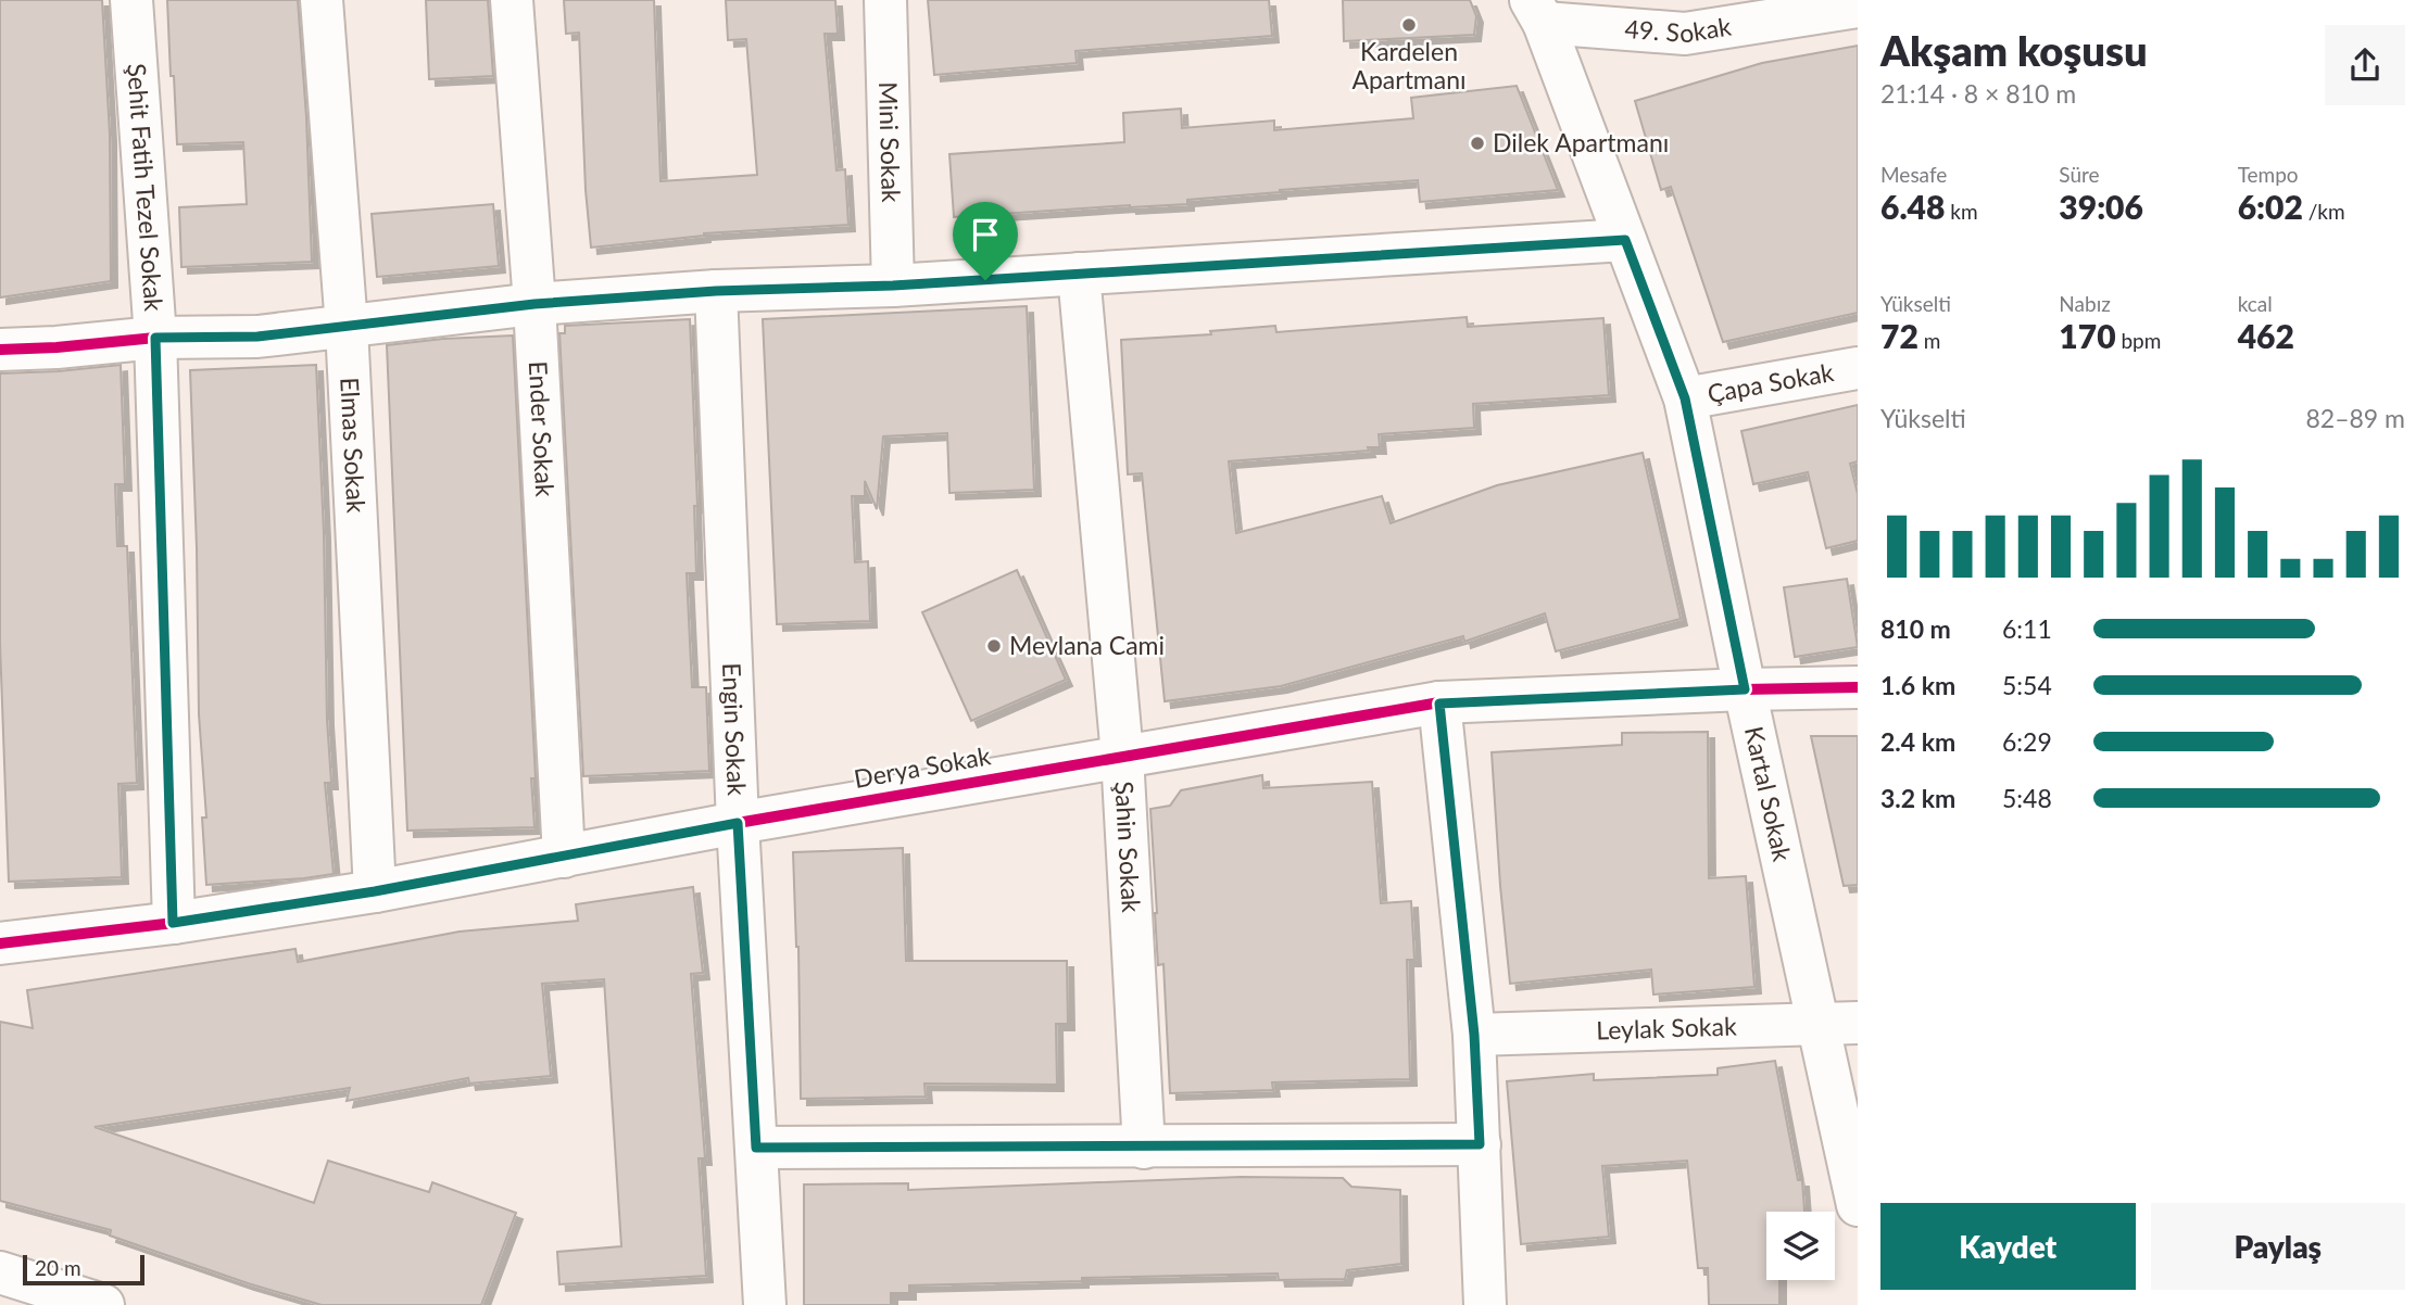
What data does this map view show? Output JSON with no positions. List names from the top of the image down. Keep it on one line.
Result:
{"streets":{"street":["49. Sokak","Mini Sokak","Şehit Fatih Tezel Sokak","Çapa Sokak","Ender Sokak","Elmas Sokak","Engin Sokak","Derya Sokak","Kartal Sokak","Şahin Sokak","Leylak Sokak"]},"crossings":[["49. Sokak","Kartal Sokak"],["Şehit Fatih Tezel Sokak","Derya Sokak"],["Çapa Sokak","Kartal Sokak"],["Ender Sokak","Derya Sokak"],["Elmas Sokak","Derya Sokak"],["Engin Sokak","Derya Sokak"],["Derya Sokak","Kartal Sokak"],["Derya Sokak","Şahin Sokak"],["Kartal Sokak","Leylak Sokak"]],"places":["Kardelen Apartmanı","Dilek Apartmanı","Mevlana Cami"],"scale_bar":"20 m","page":{"heading":["Akşam koşusu","21:14 · 8 × 810 m"],"stats":[["Mesafe","6.48 km"],["Süre","39:06"],["Tempo","6:02 /km"],["Yükselti","72 m"],["Nabız","170 bpm"],["kcal","462"]],"chart":["Yükselti","82–89 m"],"list":[{"name":"810 m","note":"6:11"},{"name":"1.6 km","note":"5:54"},{"name":"2.4 km","note":"6:29"},{"name":"3.2 km","note":"5:48"}],"buttons":["Kaydet","Paylaş"],"scale":"20 m"}}
